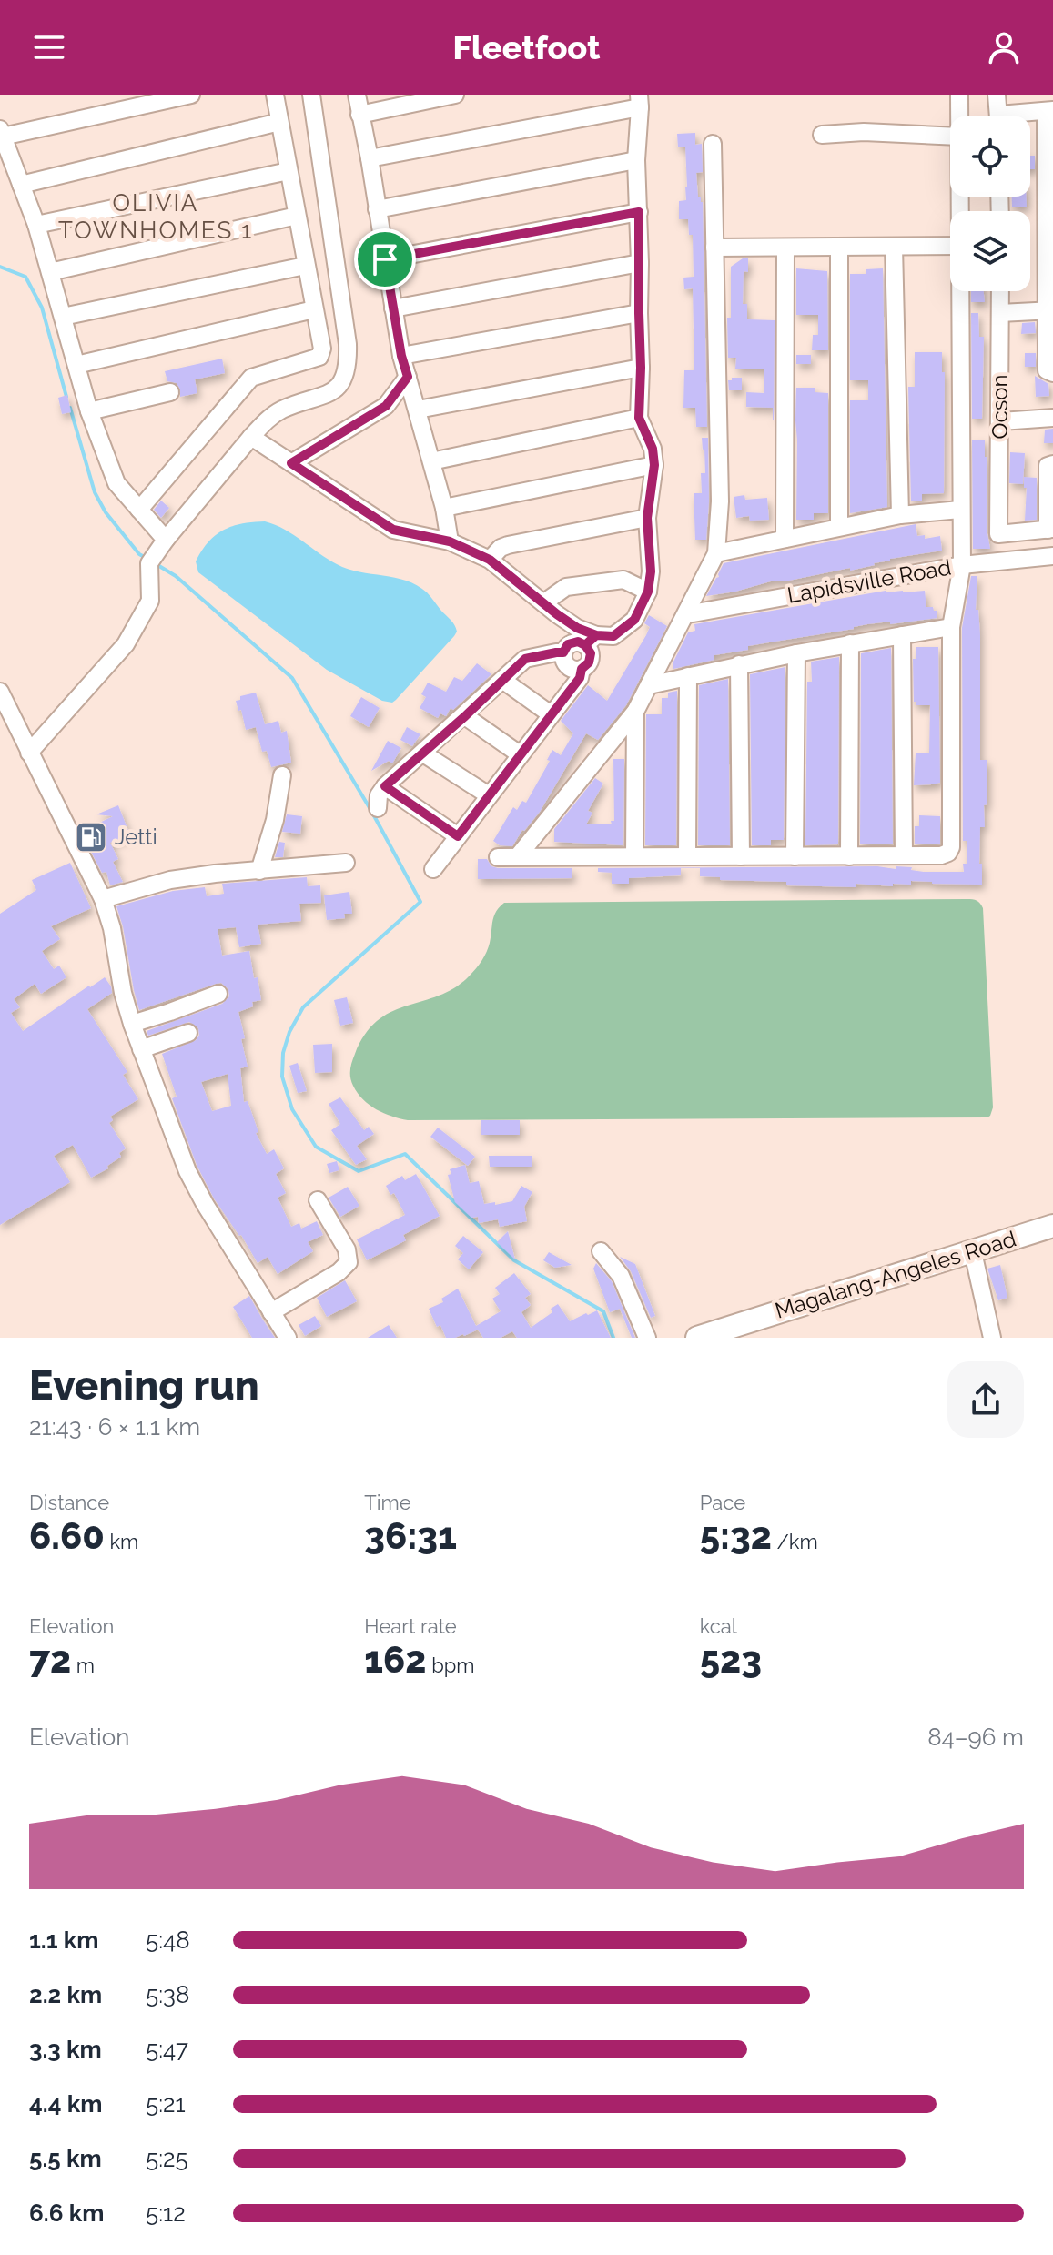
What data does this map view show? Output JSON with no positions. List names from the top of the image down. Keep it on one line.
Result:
{"streets":{"main road":["Magalang-Angeles Road"],"street":["Ocson","Lapidsville Road"]},"districts":["OLIVIA TOWNHOMES 1"],"places":{"fuel station":["Jetti"]},"page":{"header":"Fleetfoot","heading":["Evening run","21:43 · 6 × 1.1 km"],"stats":[["Distance","6.60 km"],["Time","36:31"],["Pace","5:32 /km"],["Elevation","72 m"],["Heart rate","162 bpm"],["kcal","523"]],"chart":["Elevation","84–96 m"],"list":[{"name":"1.1 km","note":"5:48"},{"name":"2.2 km","note":"5:38"},{"name":"3.3 km","note":"5:47"},{"name":"4.4 km","note":"5:21"},{"name":"5.5 km","note":"5:25"},{"name":"6.6 km","note":"5:12"}]}}
